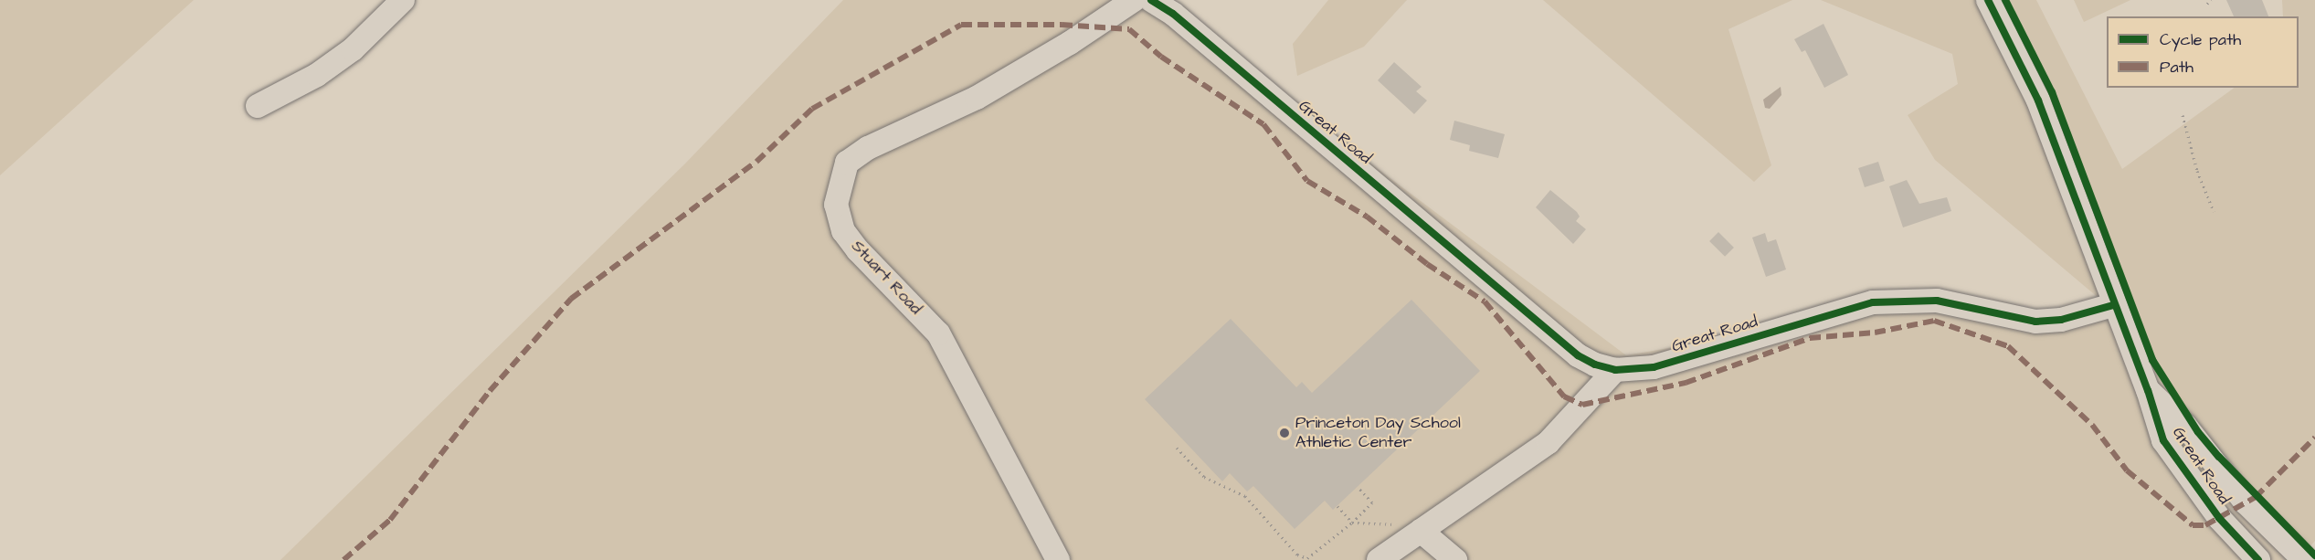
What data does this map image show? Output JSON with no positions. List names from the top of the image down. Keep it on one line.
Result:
{"streets":{"street":["Great Road","Stuart Road"]},"places":["Princeton Day School Athletic Center"],"legend":["Cycle path","Path"]}
